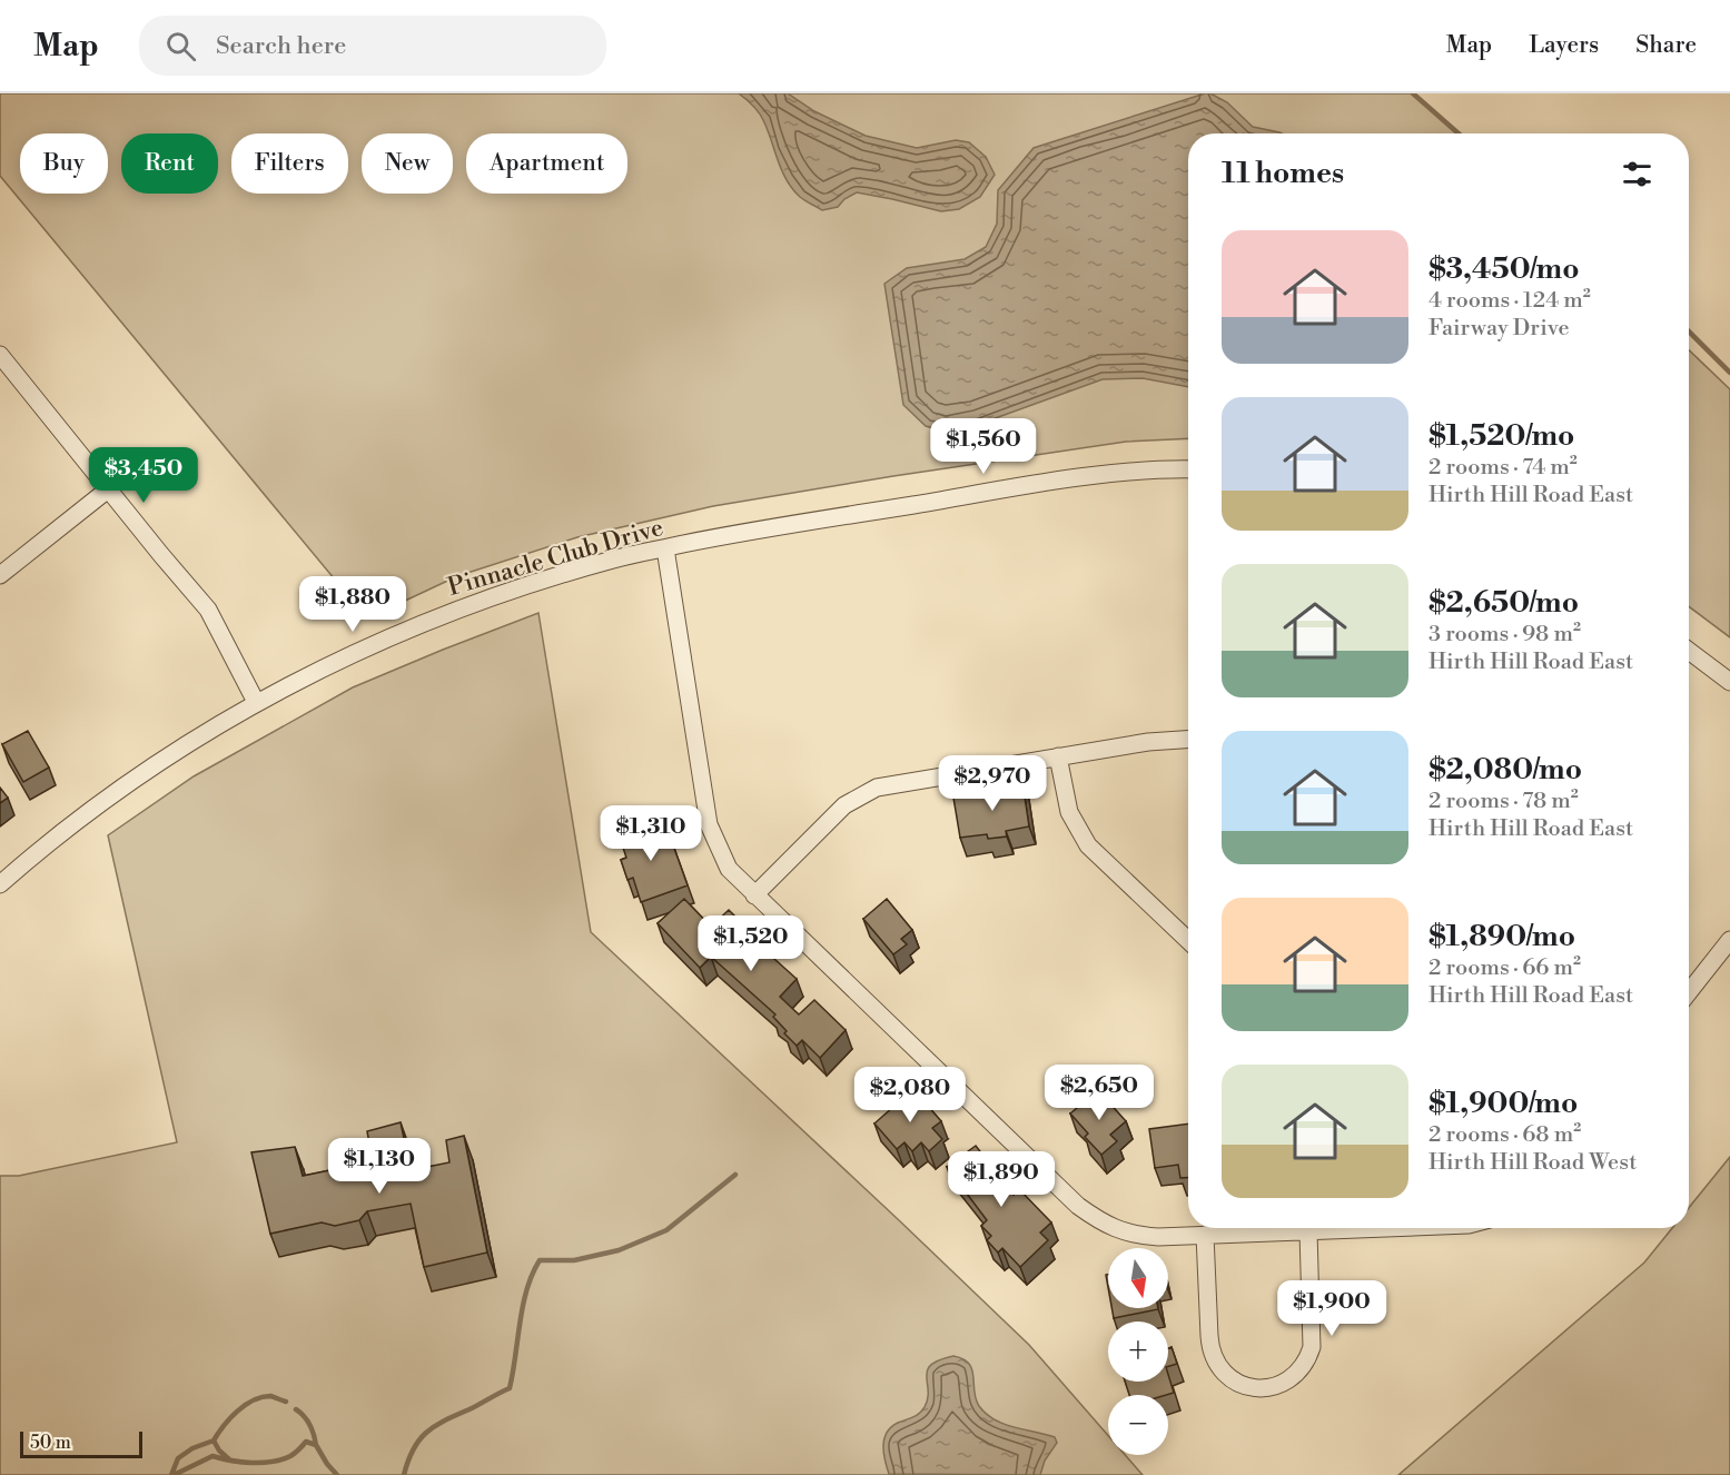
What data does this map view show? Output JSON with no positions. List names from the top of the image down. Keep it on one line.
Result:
{"streets":{"street":["Pinnacle Club Drive"]},"scale_bar":"50 m","north":"bottom","page":{"header":"Map","search":"Search here","nav":["Map","Layers","Share"],"chip":["Buy","Rent","Filters","New","Apartment"],"heading":"11 homes","list":[{"name":"$3,450/mo","note":"4 rooms · 124 m² · Fairway Drive"},{"name":"$1,520/mo","note":"2 rooms · 74 m² · Hirth Hill Road East"},{"name":"$2,650/mo","note":"3 rooms · 98 m² · Hirth Hill Road East"},{"name":"$2,080/mo","note":"2 rooms · 78 m² · Hirth Hill Road East"},{"name":"$1,890/mo","note":"2 rooms · 66 m² · Hirth Hill Road East"},{"name":"$1,900/mo","note":"2 rooms · 68 m² · Hirth Hill Road West"}],"price":["$1,560","$3,450","$1,880","$2,970","$1,310","$1,520","$2,650","$2,080","$1,130","$1,890","$1,900"],"map_buttons":["+","−"],"scale":"50 m"}}
